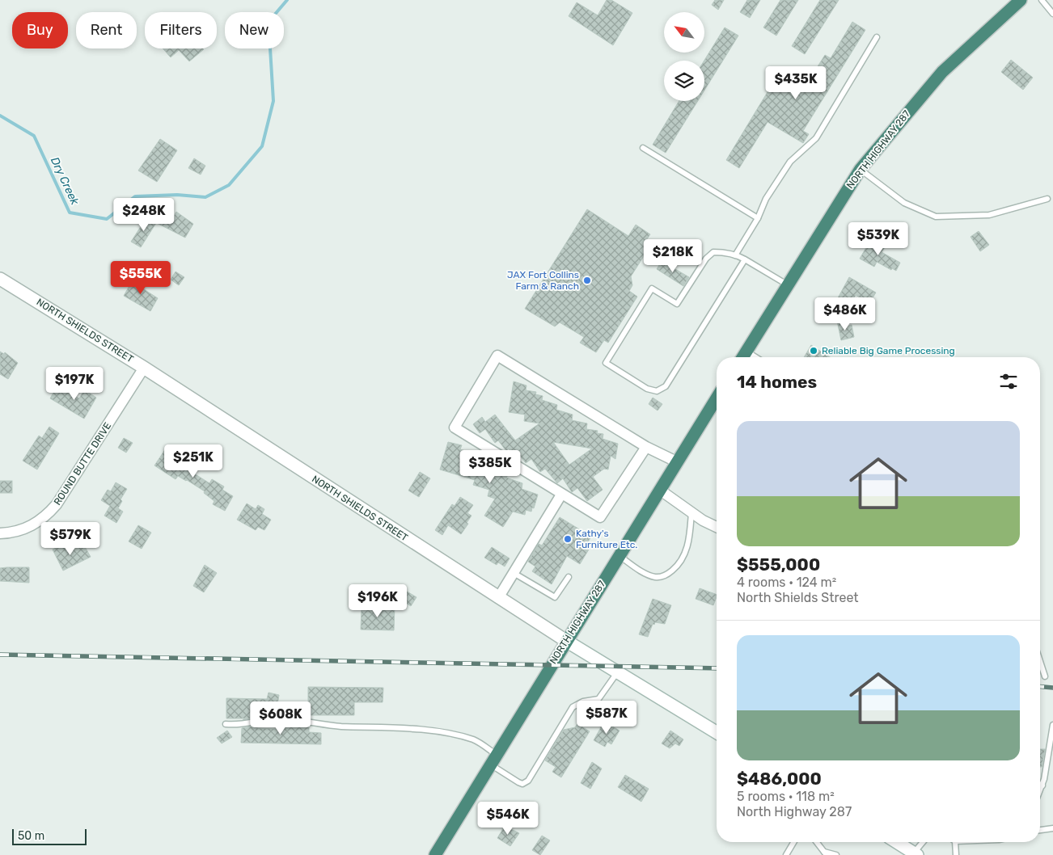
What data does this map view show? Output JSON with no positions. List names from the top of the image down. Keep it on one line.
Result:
{"streets":{"highway":["NORTH HIGHWAY 287"],"street":["NORTH SHIELDS STREET","ROUND BUTTE DRIVE"]},"crossings":[["NORTH HIGHWAY 287","NORTH SHIELDS STREET"],["NORTH SHIELDS STREET","ROUND BUTTE DRIVE"]],"water":["Dry Creek"],"places":["JAX Fort Collins Farm & Ranch","Reliable Big Game Processing","Kathy's Furniture Etc."],"scale_bar":"50 m","north":"top left","page":{"chip":["Buy","Rent","Filters","New"],"price":["$435K","$248K","$539K","$218K","$555K","$486K","$197K","$251K","$385K","$579K","$196K","$587K","$608K","$546K"],"heading":"14 homes","list":[{"name":"$555,000","note":"4 rooms · 124 m² · North Shields Street"},{"name":"$486,000","note":"5 rooms · 118 m² · North Highway 287"}],"scale":"50 m"}}
